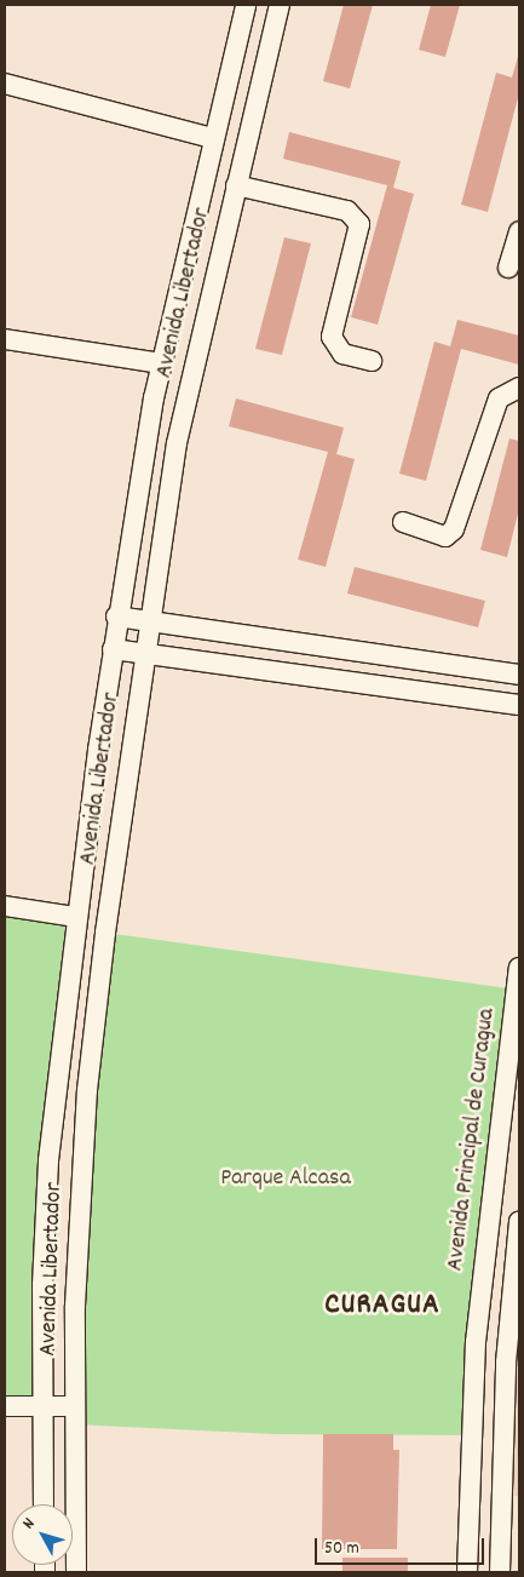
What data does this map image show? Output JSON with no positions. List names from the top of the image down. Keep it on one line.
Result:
{"streets":{"street":["Avenida Libertador","Avenida Principal de Curagua"]},"districts":["CURAGUA"],"parks":["Parque Alcasa"],"scale_bar":"50 m","north":"top left"}
